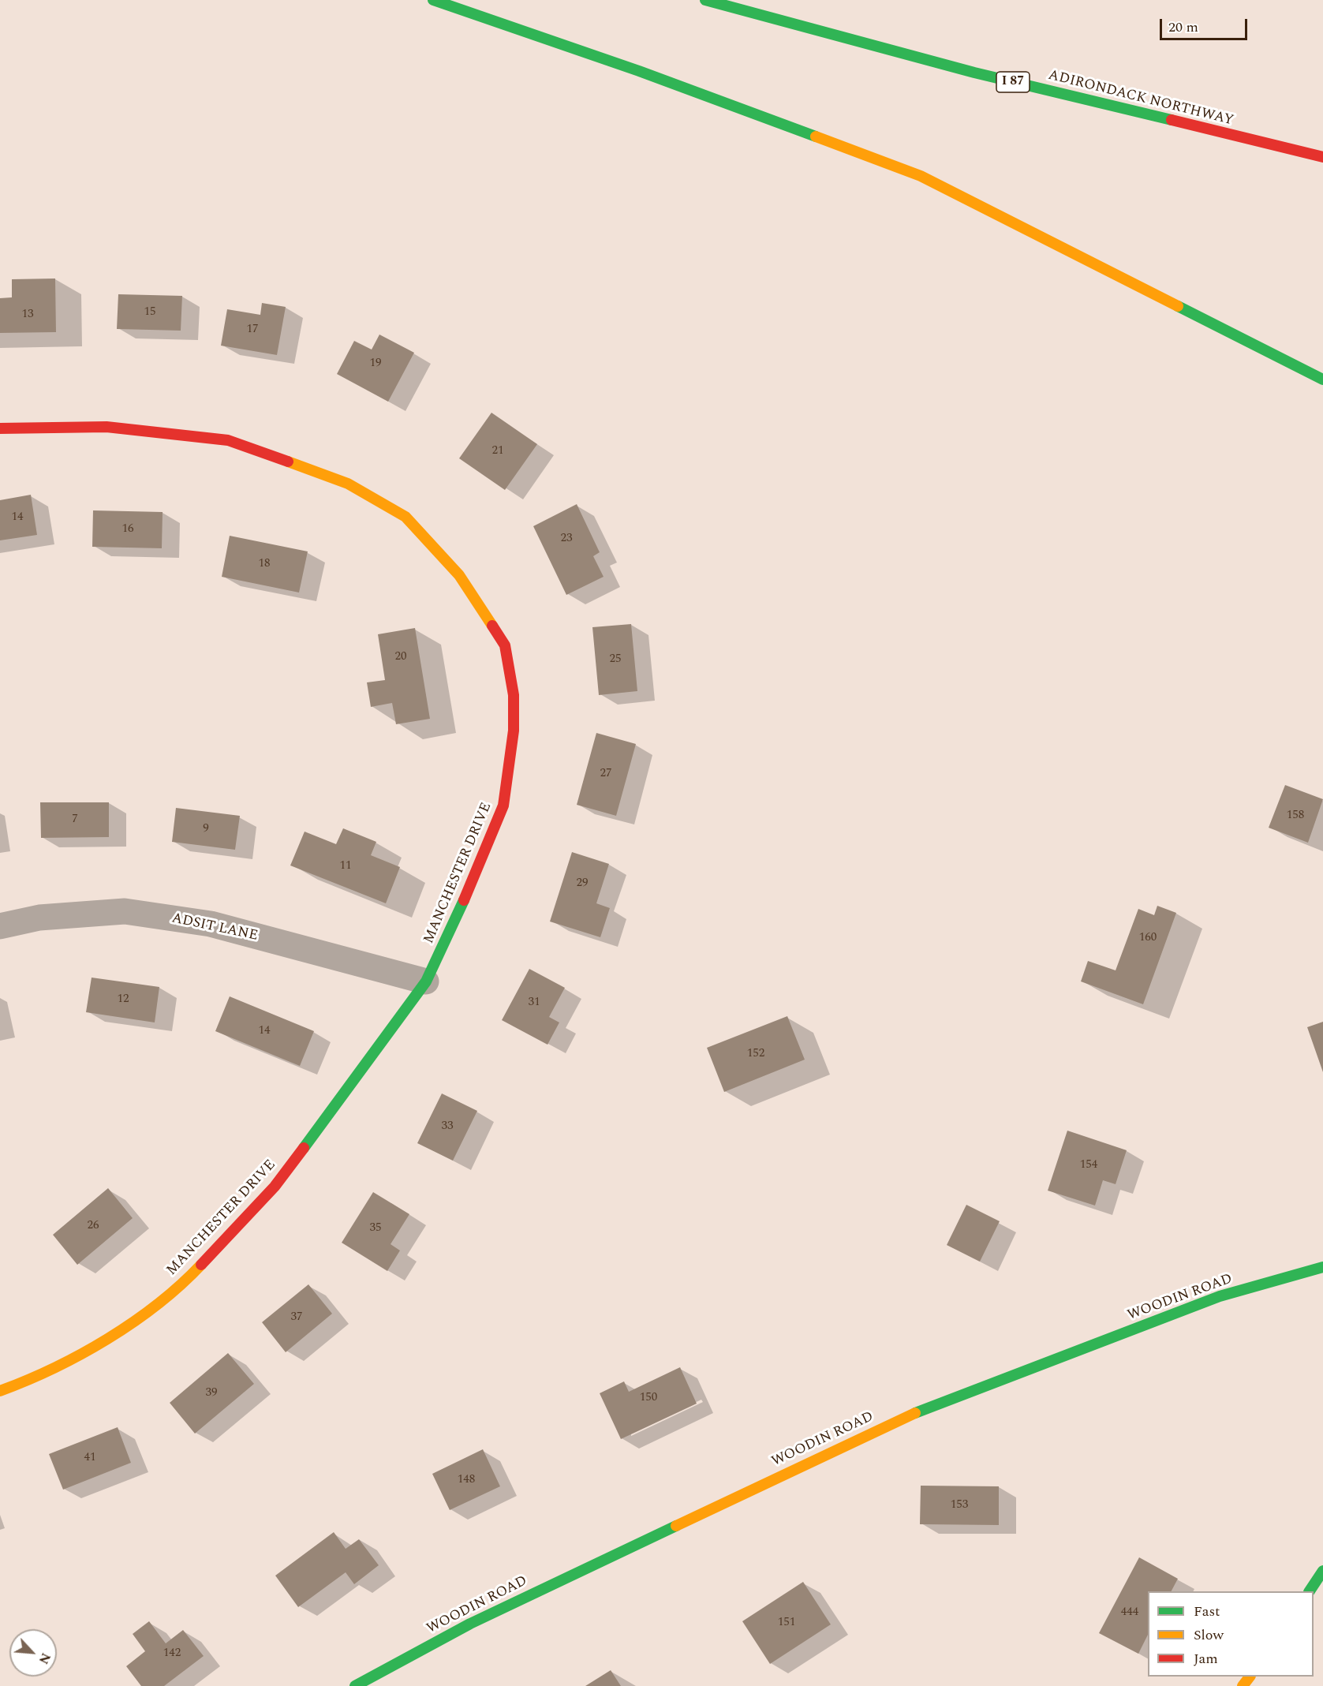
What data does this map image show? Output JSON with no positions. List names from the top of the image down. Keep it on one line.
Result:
{"streets":{"main road":["I 87","ADIRONDACK NORTHWAY","MANCHESTER DRIVE","WOODIN ROAD"],"street":["ADSIT LANE"]},"crossings":[["MANCHESTER DRIVE","ADSIT LANE"]],"house_numbers":["15","13","17","19","21","14","16","23","18","20","25","27","158","7","9","11","29","160","12","31","14","152","33","154","26","35","37","39","150","41","148","153","444","151","142"],"legend":["Fast","Slow","Jam"],"scale_bar":"20 m","north":"bottom right"}
